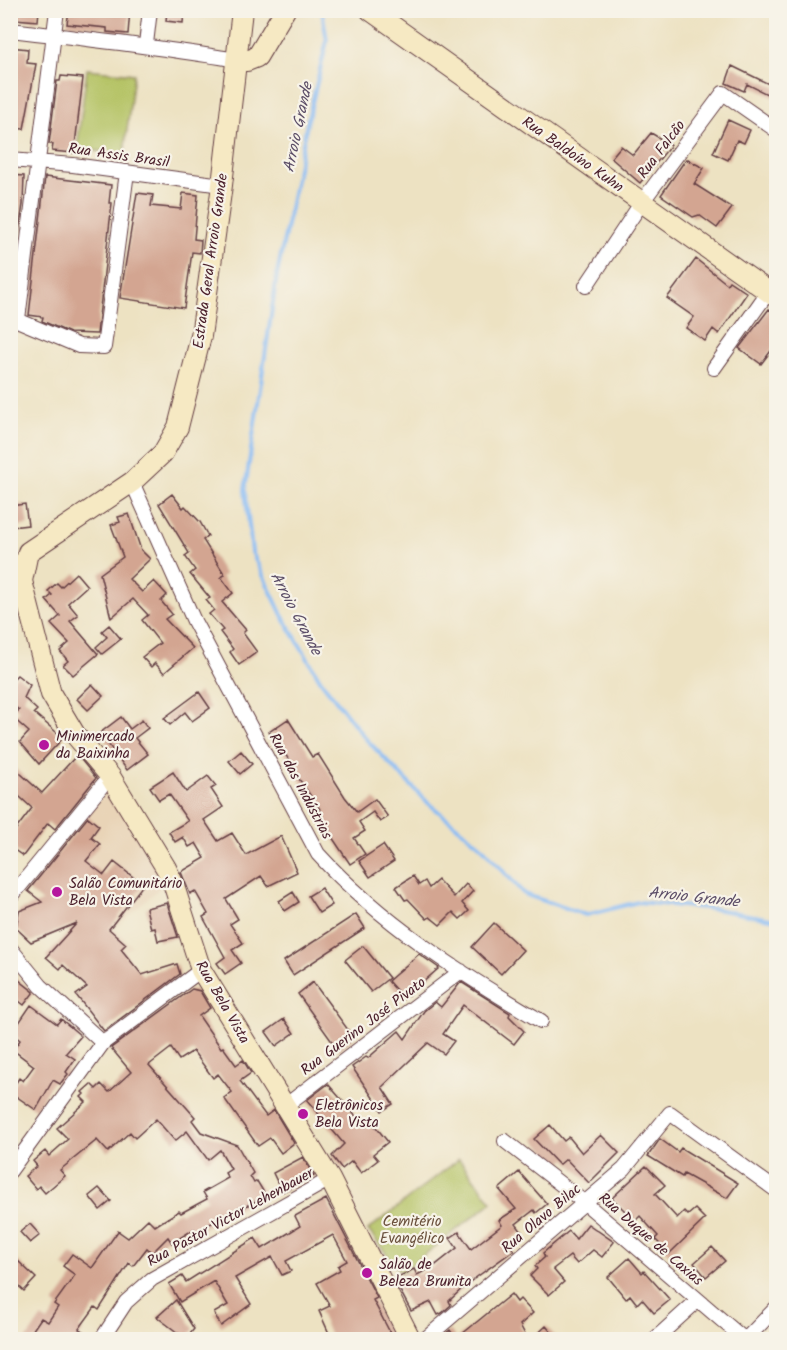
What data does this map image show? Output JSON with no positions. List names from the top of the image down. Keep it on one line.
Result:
{"streets":{"main road":["Rua Baldoíno Kuhn","Estrada Geral Arroio Grande","Rua Bela Vista"],"street":["Rua Falcão","Rua Assis Brasil","Rua das Indústrias","Rua Guerino José Pivato","Rua Pastor Victor Lehenbauer","Rua Olavo Bilac","Rua Duque de Caxias"]},"crossings":[["Rua Falcão","Rua Baldoíno Kuhn"],["Rua Assis Brasil","Estrada Geral Arroio Grande"],["Estrada Geral Arroio Grande","Rua das Indústrias"],["Estrada Geral Arroio Grande","Rua Bela Vista"],["Rua das Indústrias","Rua Guerino José Pivato"],["Rua Bela Vista","Rua Guerino José Pivato"],["Rua Bela Vista","Rua Pastor Victor Lehenbauer"],["Rua Olavo Bilac","Rua Duque de Caxias"]],"water":["Arroio Grande"],"parks":["Cemitério Evangélico"],"places":["Minimercado da Baixinha","Salão Comunitário Bela Vista","Eletrônicos Bela Vista","Salão de Beleza Brunita"]}
